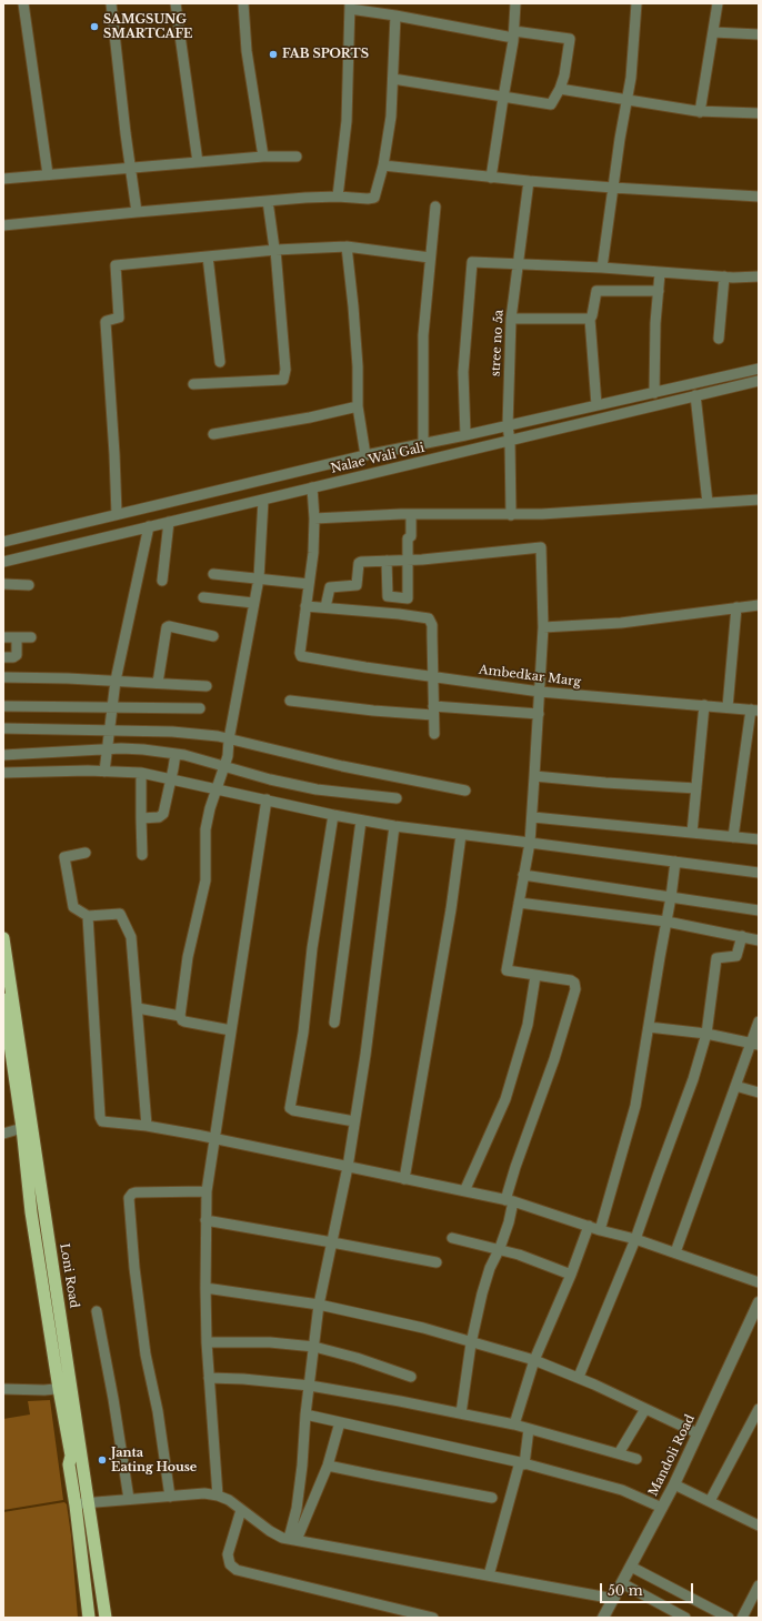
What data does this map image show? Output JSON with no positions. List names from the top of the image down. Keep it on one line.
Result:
{"streets":{"highway":["Loni Road"],"street":["stree no 5a","Nalae Wali Gali","Ambedkar Marg","Mandoli Road"]},"crossings":[["stree no 5a","Nalae Wali Gali"]],"places":["SAMGSUNG SMARTCAFE","FAB SPORTS","Janta Eating House"],"scale_bar":"50 m"}
